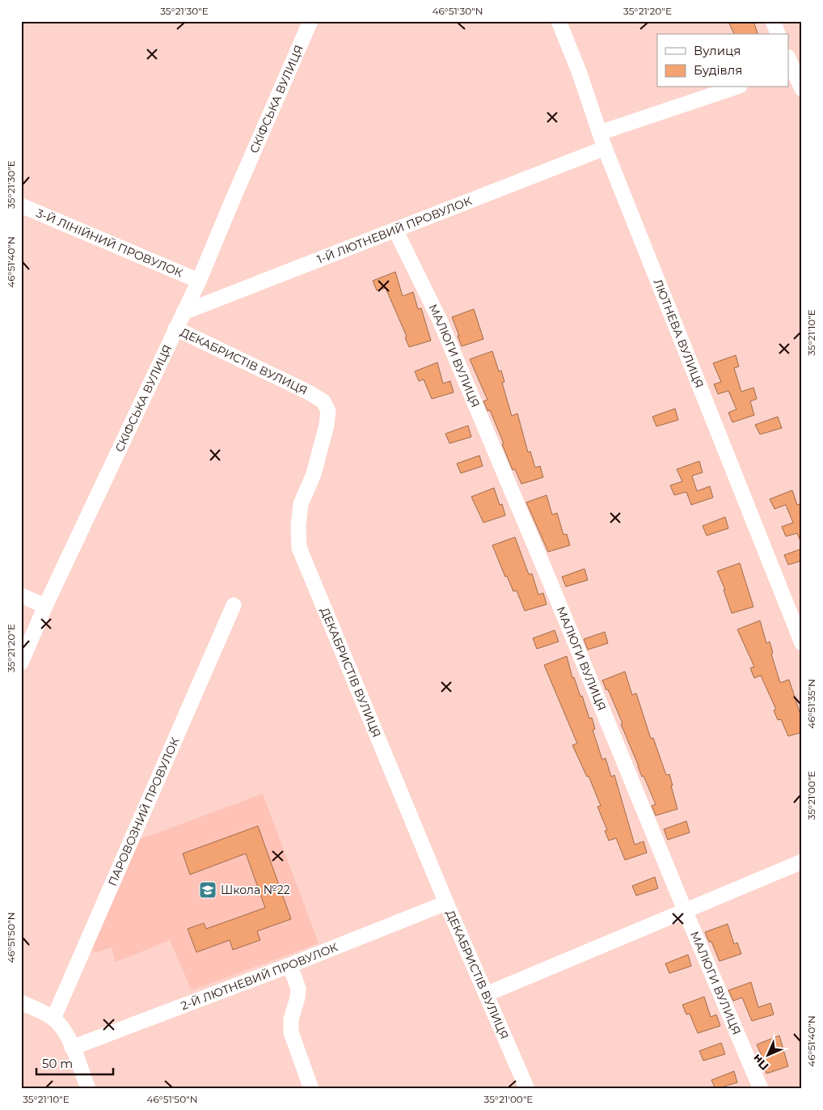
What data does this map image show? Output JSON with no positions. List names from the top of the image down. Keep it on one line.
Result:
{"streets":{"street":["СКІФСЬКА ВУЛИЦЯ","1-Й ЛЮТНЕВИЙ ПРОВУЛОК","3-Й ЛІНІЙНИЙ ПРОВУЛОК","ЛЮТНЕВА ВУЛИЦЯ","МАЛЮГИ ВУЛИЦЯ","ДЕКАБРИСТІВ ВУЛИЦЯ","ПАРОВОЗНИЙ ПРОВУЛОК","2-Й ЛЮТНЕВИЙ ПРОВУЛОК"]},"crossings":[["СКІФСЬКА ВУЛИЦЯ","1-Й ЛЮТНЕВИЙ ПРОВУЛОК"],["СКІФСЬКА ВУЛИЦЯ","3-Й ЛІНІЙНИЙ ПРОВУЛОК"],["СКІФСЬКА ВУЛИЦЯ","ДЕКАБРИСТІВ ВУЛИЦЯ"],["1-Й ЛЮТНЕВИЙ ПРОВУЛОК","ЛЮТНЕВА ВУЛИЦЯ"],["1-Й ЛЮТНЕВИЙ ПРОВУЛОК","МАЛЮГИ ВУЛИЦЯ"],["ДЕКАБРИСТІВ ВУЛИЦЯ","2-Й ЛЮТНЕВИЙ ПРОВУЛОК"]],"places":{"school or university":["Школа №22"]},"legend":["Вулиця","Будівля"],"scale_bar":"50 m","north":"bottom left","coordinates":["35°21'30\"E","46°51'30\"N","35°21'20\"E","46°51'40\"N","35°21'10\"E","46°51'35\"N","35°21'00\"E","46°51'50\"N"]}
